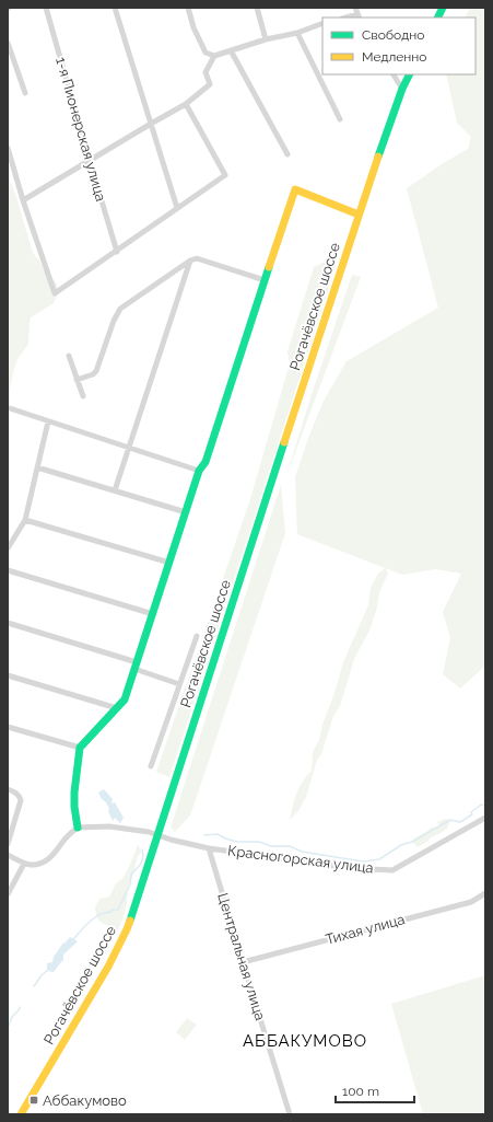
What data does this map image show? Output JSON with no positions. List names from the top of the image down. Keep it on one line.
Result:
{"streets":{"main road":["Рогачёвское шоссе"],"street":["1-я Пионерская улица","Красногорская улица","Тихая улица","Центральная улица"]},"crossings":[["Рогачёвское шоссе","Красногорская улица"],["Красногорская улица","Центральная улица"],["Тихая улица","Центральная улица"]],"districts":["АББАКУМОВО"],"places":{"transit":["Аббакумово"]},"legend":["Свободно","Медленно"],"scale_bar":"100 m"}
